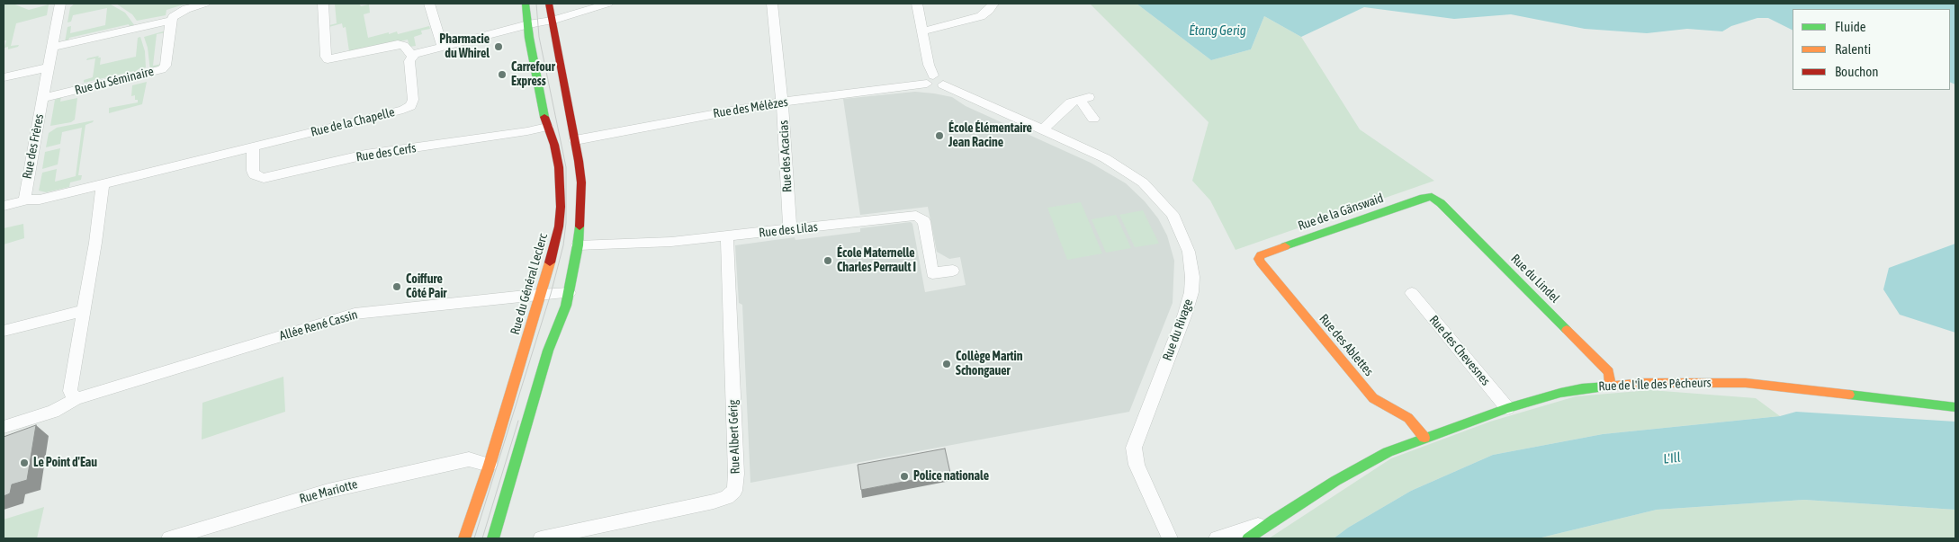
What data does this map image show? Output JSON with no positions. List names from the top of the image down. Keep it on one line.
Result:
{"streets":{"main road":["Rue de la Gänswaid","Rue du Lindel","Rue du Général Leclerc","Rue des Ablettes","Rue de l'Île des Pêcheurs"],"street":["Rue du Séminaire","Rue des Mélèzes","Rue de la Chapelle","Rue des Frères","Rue des Cerfs","Rue des Acacias","Rue des Lilas","Allée René Cassin","Rue du Rivage","Rue des Chevesnes","Rue Albert Gérig","Rue Mariotte"]},"crossings":[["Rue du Séminaire","Rue des Frères"],["Rue des Mélèzes","Rue des Acacias"],["Rue des Mélèzes","Rue du Rivage"],["Rue de la Chapelle","Rue des Frères"],["Rue de la Chapelle","Rue des Cerfs"],["Rue des Cerfs","Rue du Général Leclerc"],["Rue des Acacias","Rue des Lilas"],["Rue de la Gänswaid","Rue du Lindel"],["Rue de la Gänswaid","Rue des Ablettes"],["Rue des Lilas","Rue Albert Gérig"],["Rue du Lindel","Rue de l'Île des Pêcheurs"],["Rue du Général Leclerc","Allée René Cassin"],["Rue du Général Leclerc","Rue Mariotte"],["Rue des Ablettes","Rue de l'Île des Pêcheurs"],["Rue des Chevesnes","Rue de l'Île des Pêcheurs"]],"water":["Étang Gerig","L'Ill"],"places":["Pharmacie du Whirel","Carrefour Express","École Élémentaire Jean Racine","École Maternelle Charles Perrault I","Coiffure Côté Pair","Collège Martin Schongauer","Le Point d'Eau","Police nationale"],"legend":["Fluide","Ralenti","Bouchon"]}
